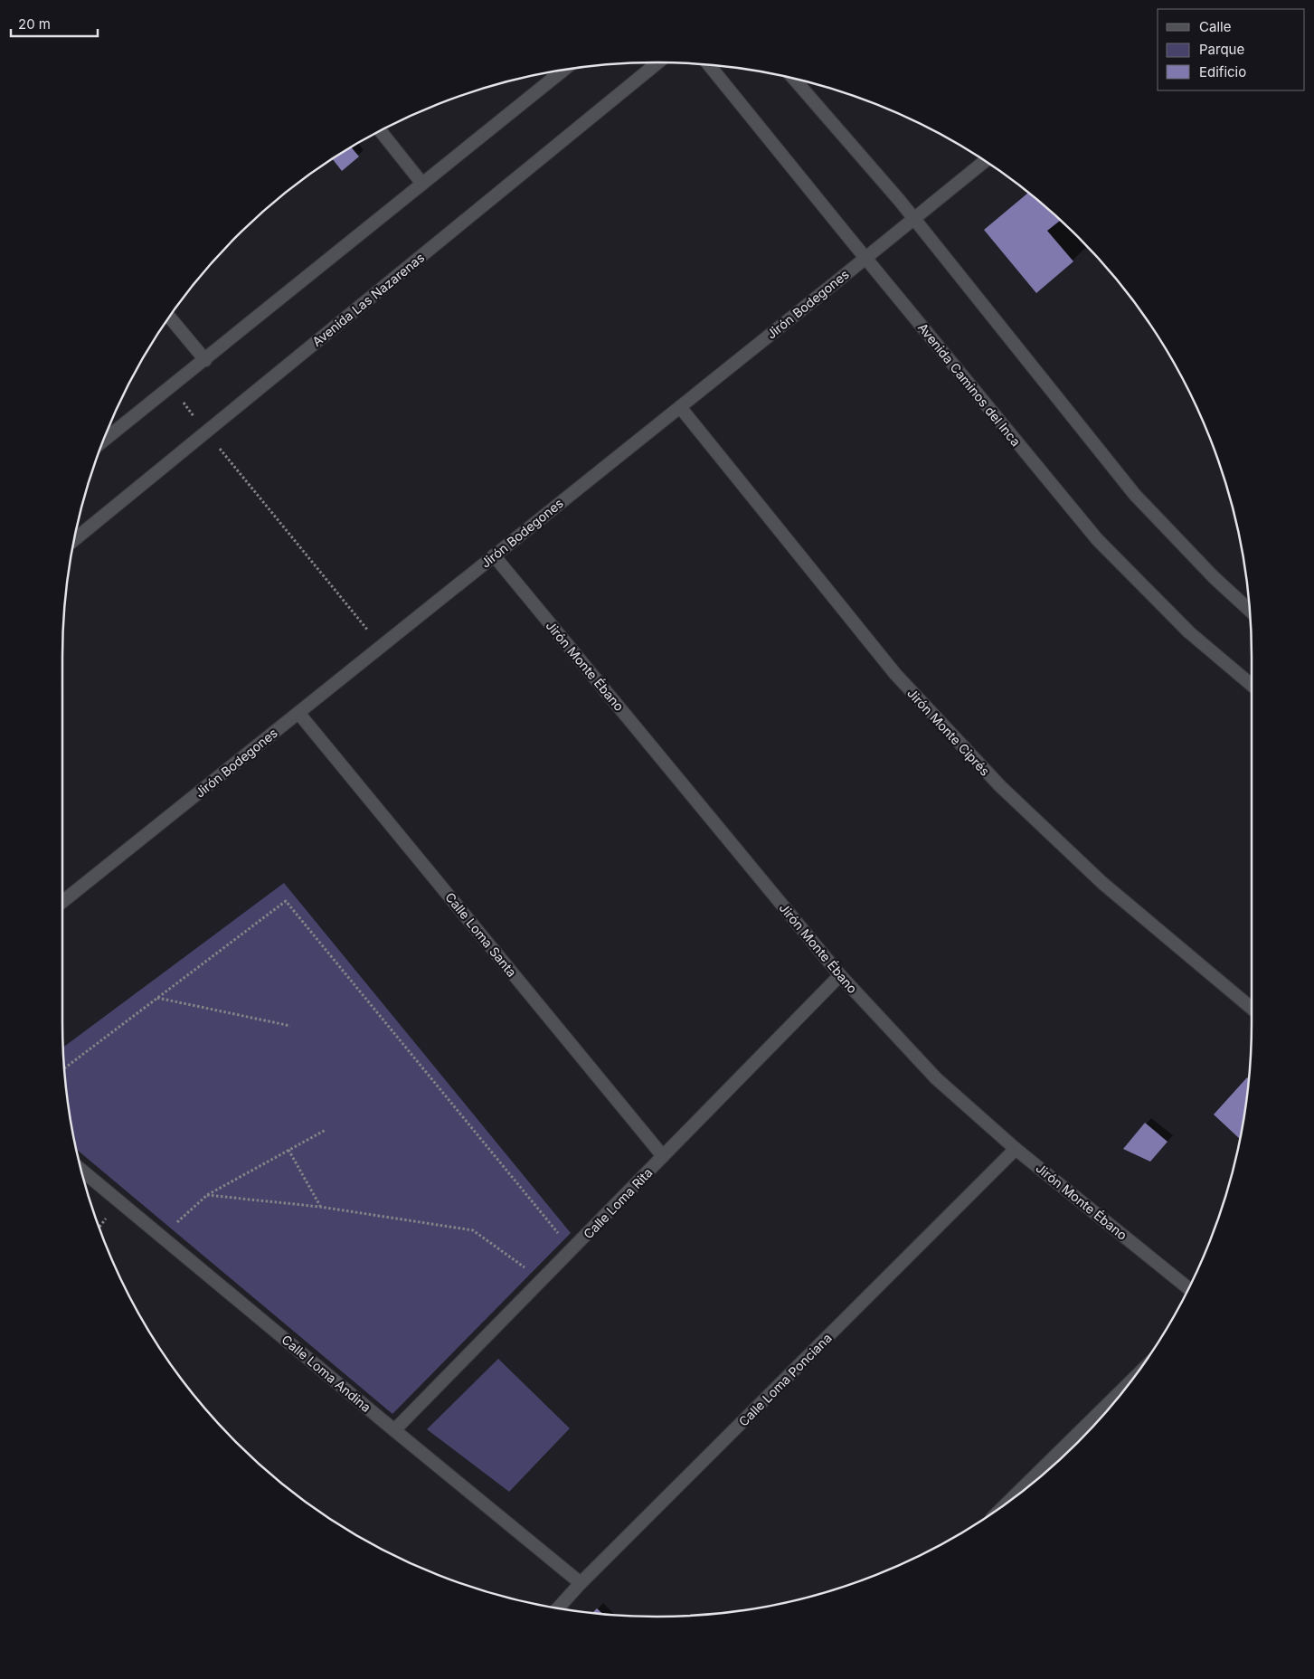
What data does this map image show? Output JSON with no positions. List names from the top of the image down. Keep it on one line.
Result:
{"streets":{"street":["Avenida Las Nazarenas","Jirón Bodegones","Avenida Caminos del Inca","Jirón Monte Ébano","Jirón Monte Ciprés","Calle Loma Santa","Calle Loma Rita","Calle Loma Andina","Calle Loma Ponciana"]},"crossings":[["Jirón Bodegones","Avenida Caminos del Inca"],["Jirón Bodegones","Jirón Monte Ébano"],["Jirón Bodegones","Jirón Monte Ciprés"],["Jirón Bodegones","Calle Loma Santa"],["Jirón Monte Ébano","Calle Loma Rita"],["Jirón Monte Ébano","Calle Loma Ponciana"],["Calle Loma Santa","Calle Loma Rita"],["Calle Loma Rita","Calle Loma Andina"],["Calle Loma Andina","Calle Loma Ponciana"]],"legend":["Calle","Parque","Edificio"],"scale_bar":"20 m"}
